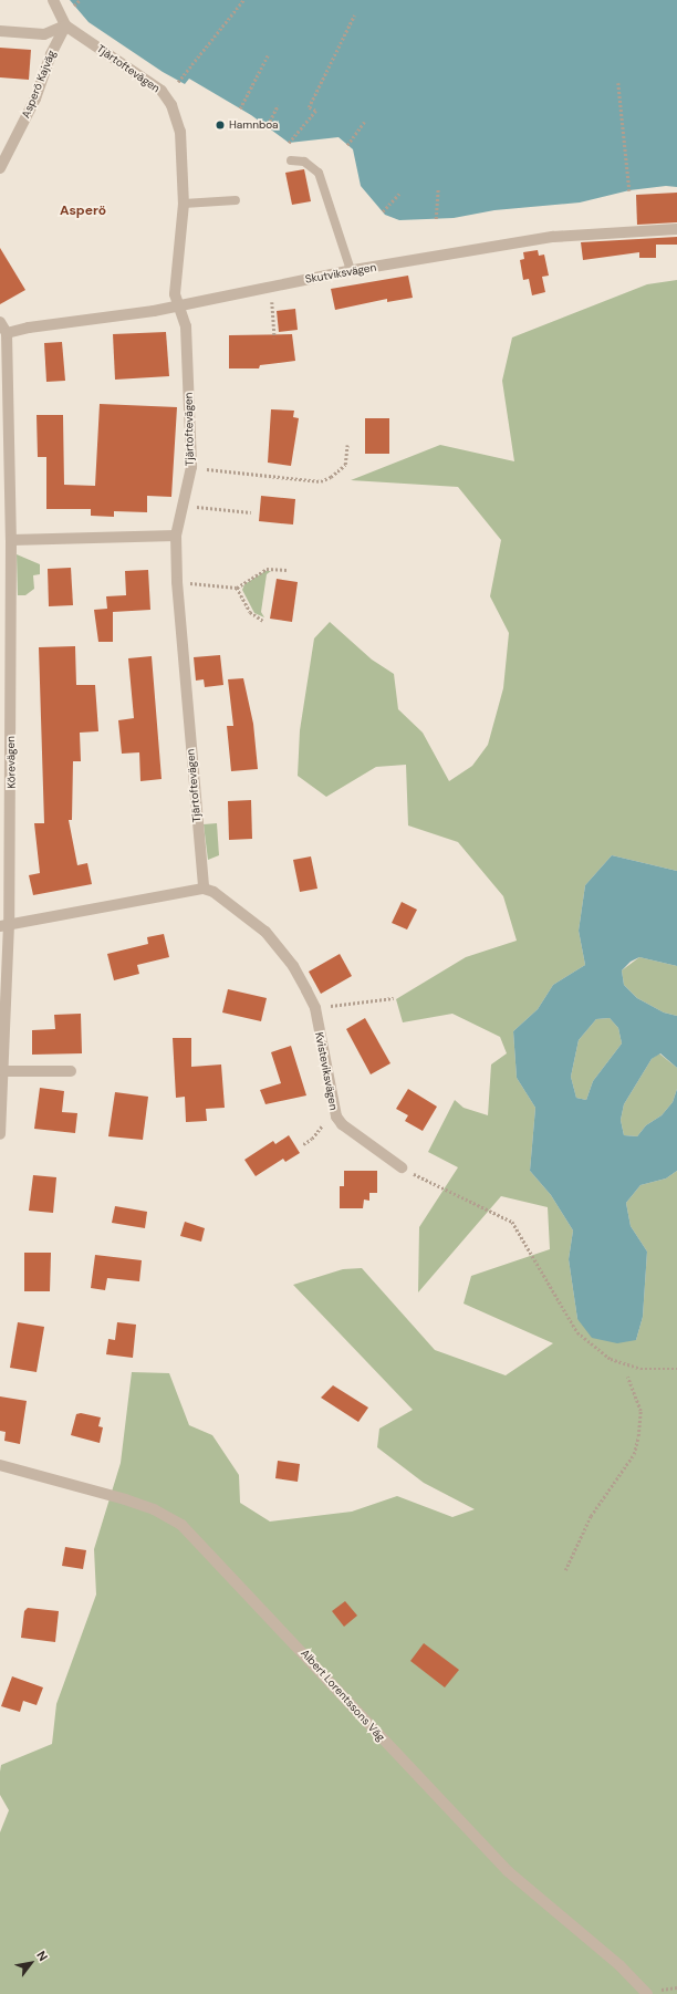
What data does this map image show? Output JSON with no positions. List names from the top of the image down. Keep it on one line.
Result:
{"streets":{"street":["Tjärtoftevägen","Asperö Kajväg","Skutviksvägen","Körevägen","Kvisteviksvägen","Albert Lorentssons Väg"]},"crossings":[["Tjärtoftevägen","Asperö Kajväg"],["Tjärtoftevägen","Skutviksvägen"],["Tjärtoftevägen","Kvisteviksvägen"],["Skutviksvägen","Körevägen"]],"districts":["Asperö"],"places":["Hamnboa"],"north":"top right"}
